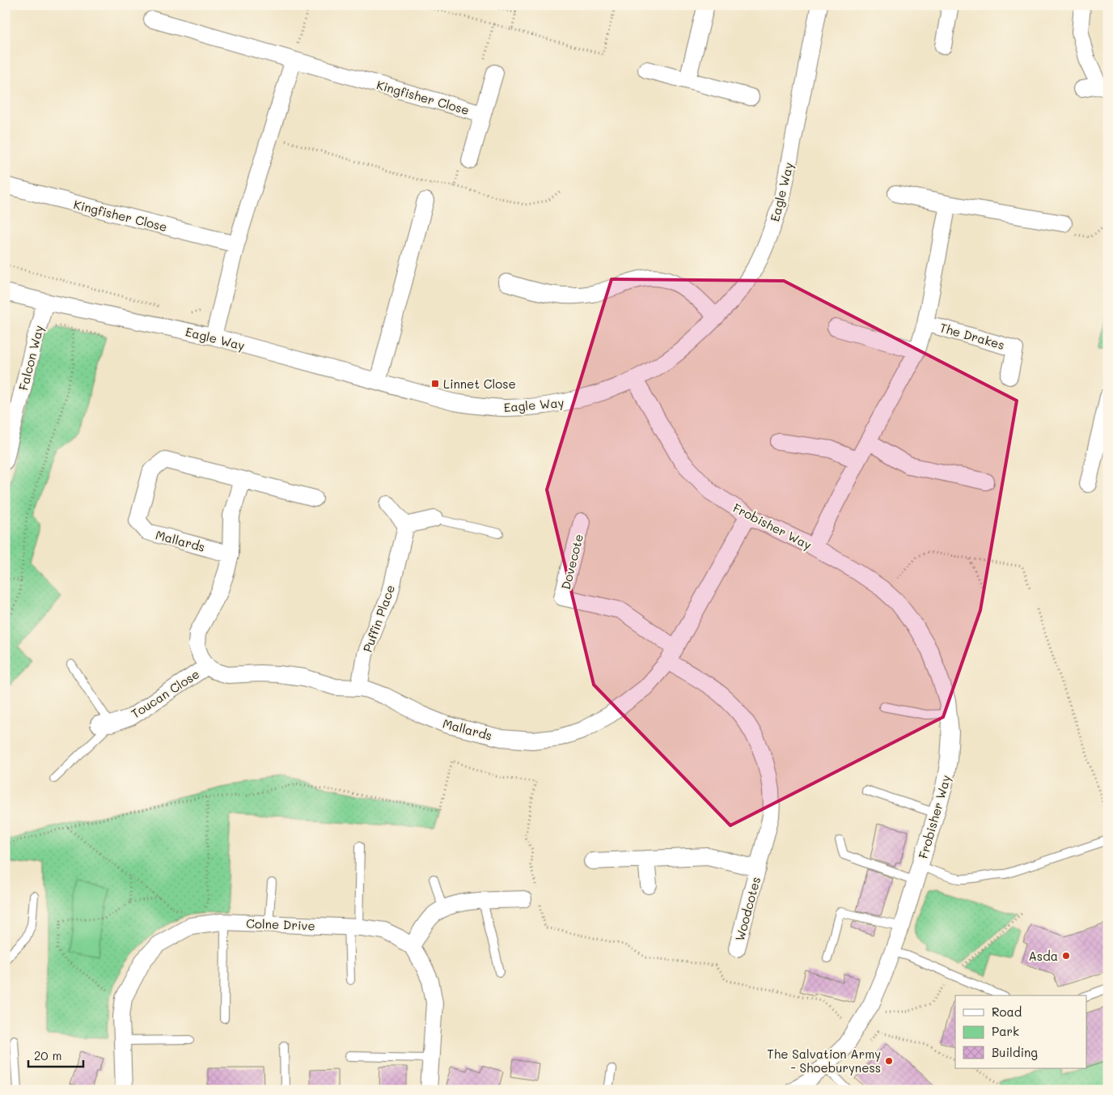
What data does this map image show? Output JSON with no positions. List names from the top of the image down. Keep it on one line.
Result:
{"streets":{"street":["Kingfisher Close","Eagle Way","The Drakes","Falcon Way","Frobisher Way","Mallards","Dovecote","Puffin Place","Toucan Close","Woodcotes","Colne Drive"]},"crossings":[["Eagle Way","Falcon Way"],["Eagle Way","Frobisher Way"],["The Drakes","Frobisher Way"],["Frobisher Way","Mallards"],["Mallards","Dovecote"],["Mallards","Puffin Place"],["Mallards","Toucan Close"],["Mallards","Woodcotes"],["Dovecote","Woodcotes"]],"places":{"transit":["Linnet Close"],"other":["Asda","The Salvation Army - Shoeburyness"]},"legend":["Road","Park","Building"],"scale_bar":"20 m"}
